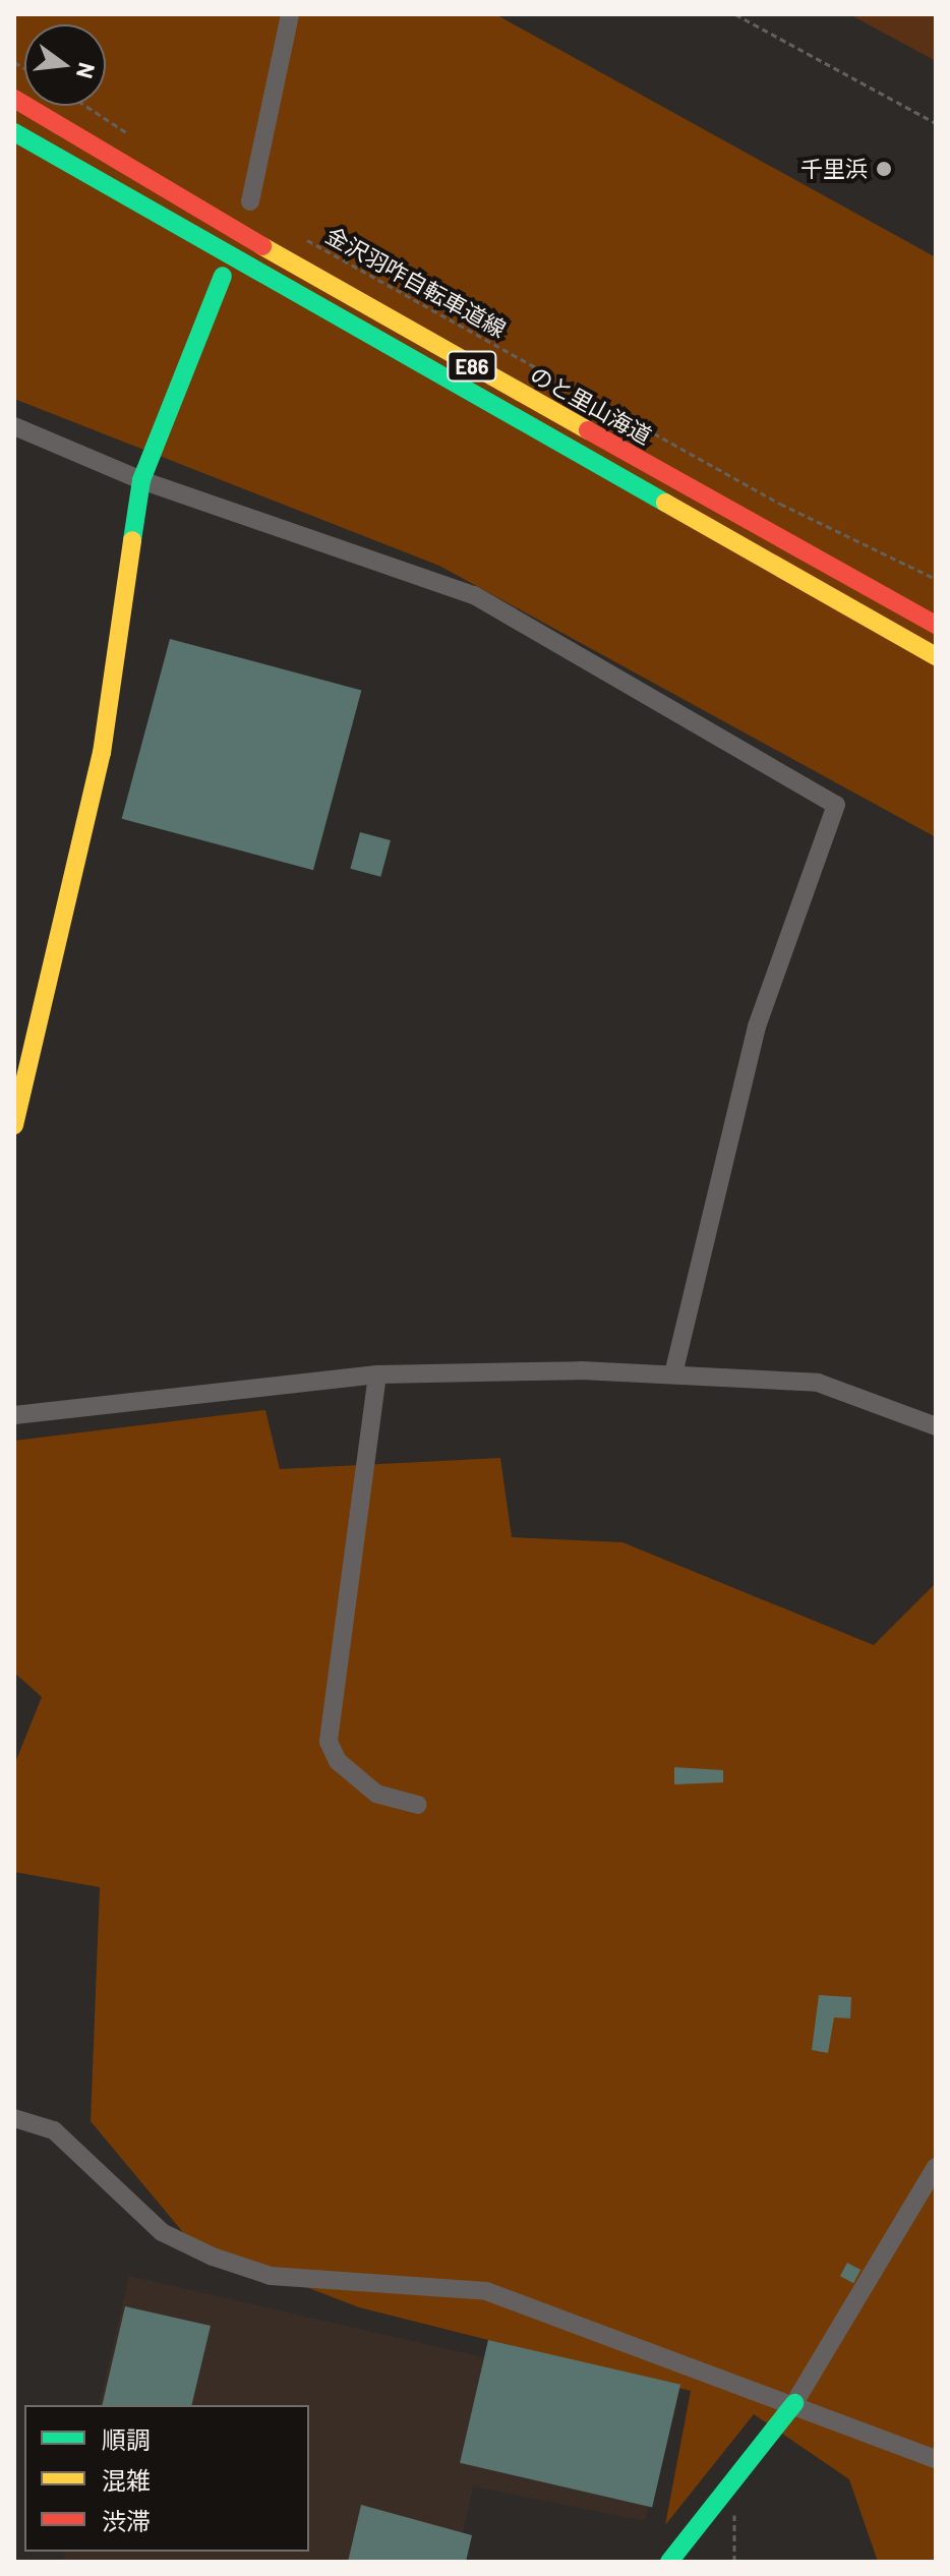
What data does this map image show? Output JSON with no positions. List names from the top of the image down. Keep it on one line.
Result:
{"streets":{"main road":["E86","のと里山海道"],"path":["金沢羽咋自転車道線"]},"places":["千里浜"],"legend":["順調","混雑","渋滞"],"north":"right"}
